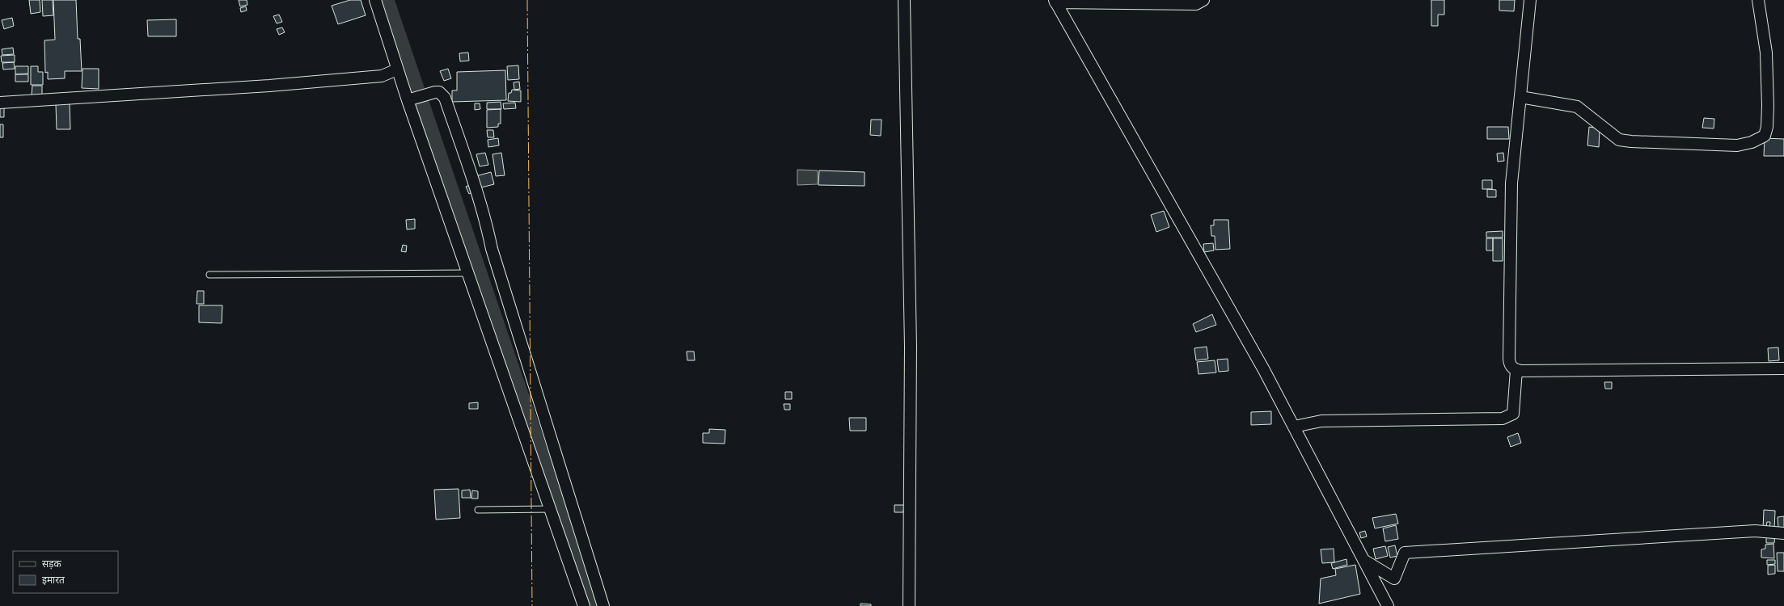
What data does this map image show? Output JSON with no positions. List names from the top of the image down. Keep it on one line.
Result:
{"legend":["सड़क","इमारत"]}
